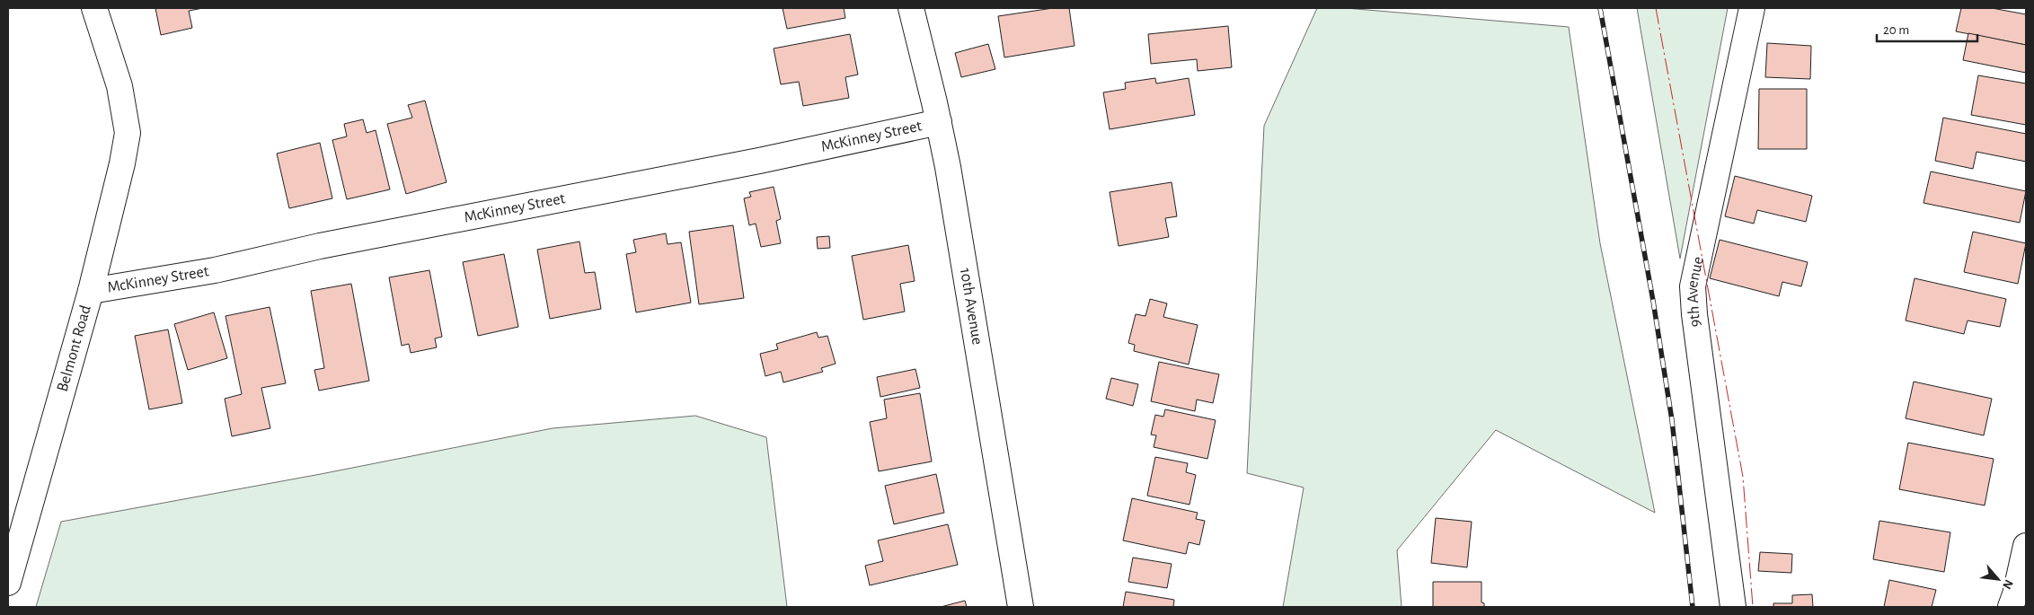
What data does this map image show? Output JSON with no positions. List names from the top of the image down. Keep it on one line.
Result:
{"streets":{"street":["McKinney Street","9th Avenue","10th Avenue","Belmont Road"]},"crossings":[["McKinney Street","10th Avenue"],["McKinney Street","Belmont Road"]],"scale_bar":"20 m","north":"bottom right"}
